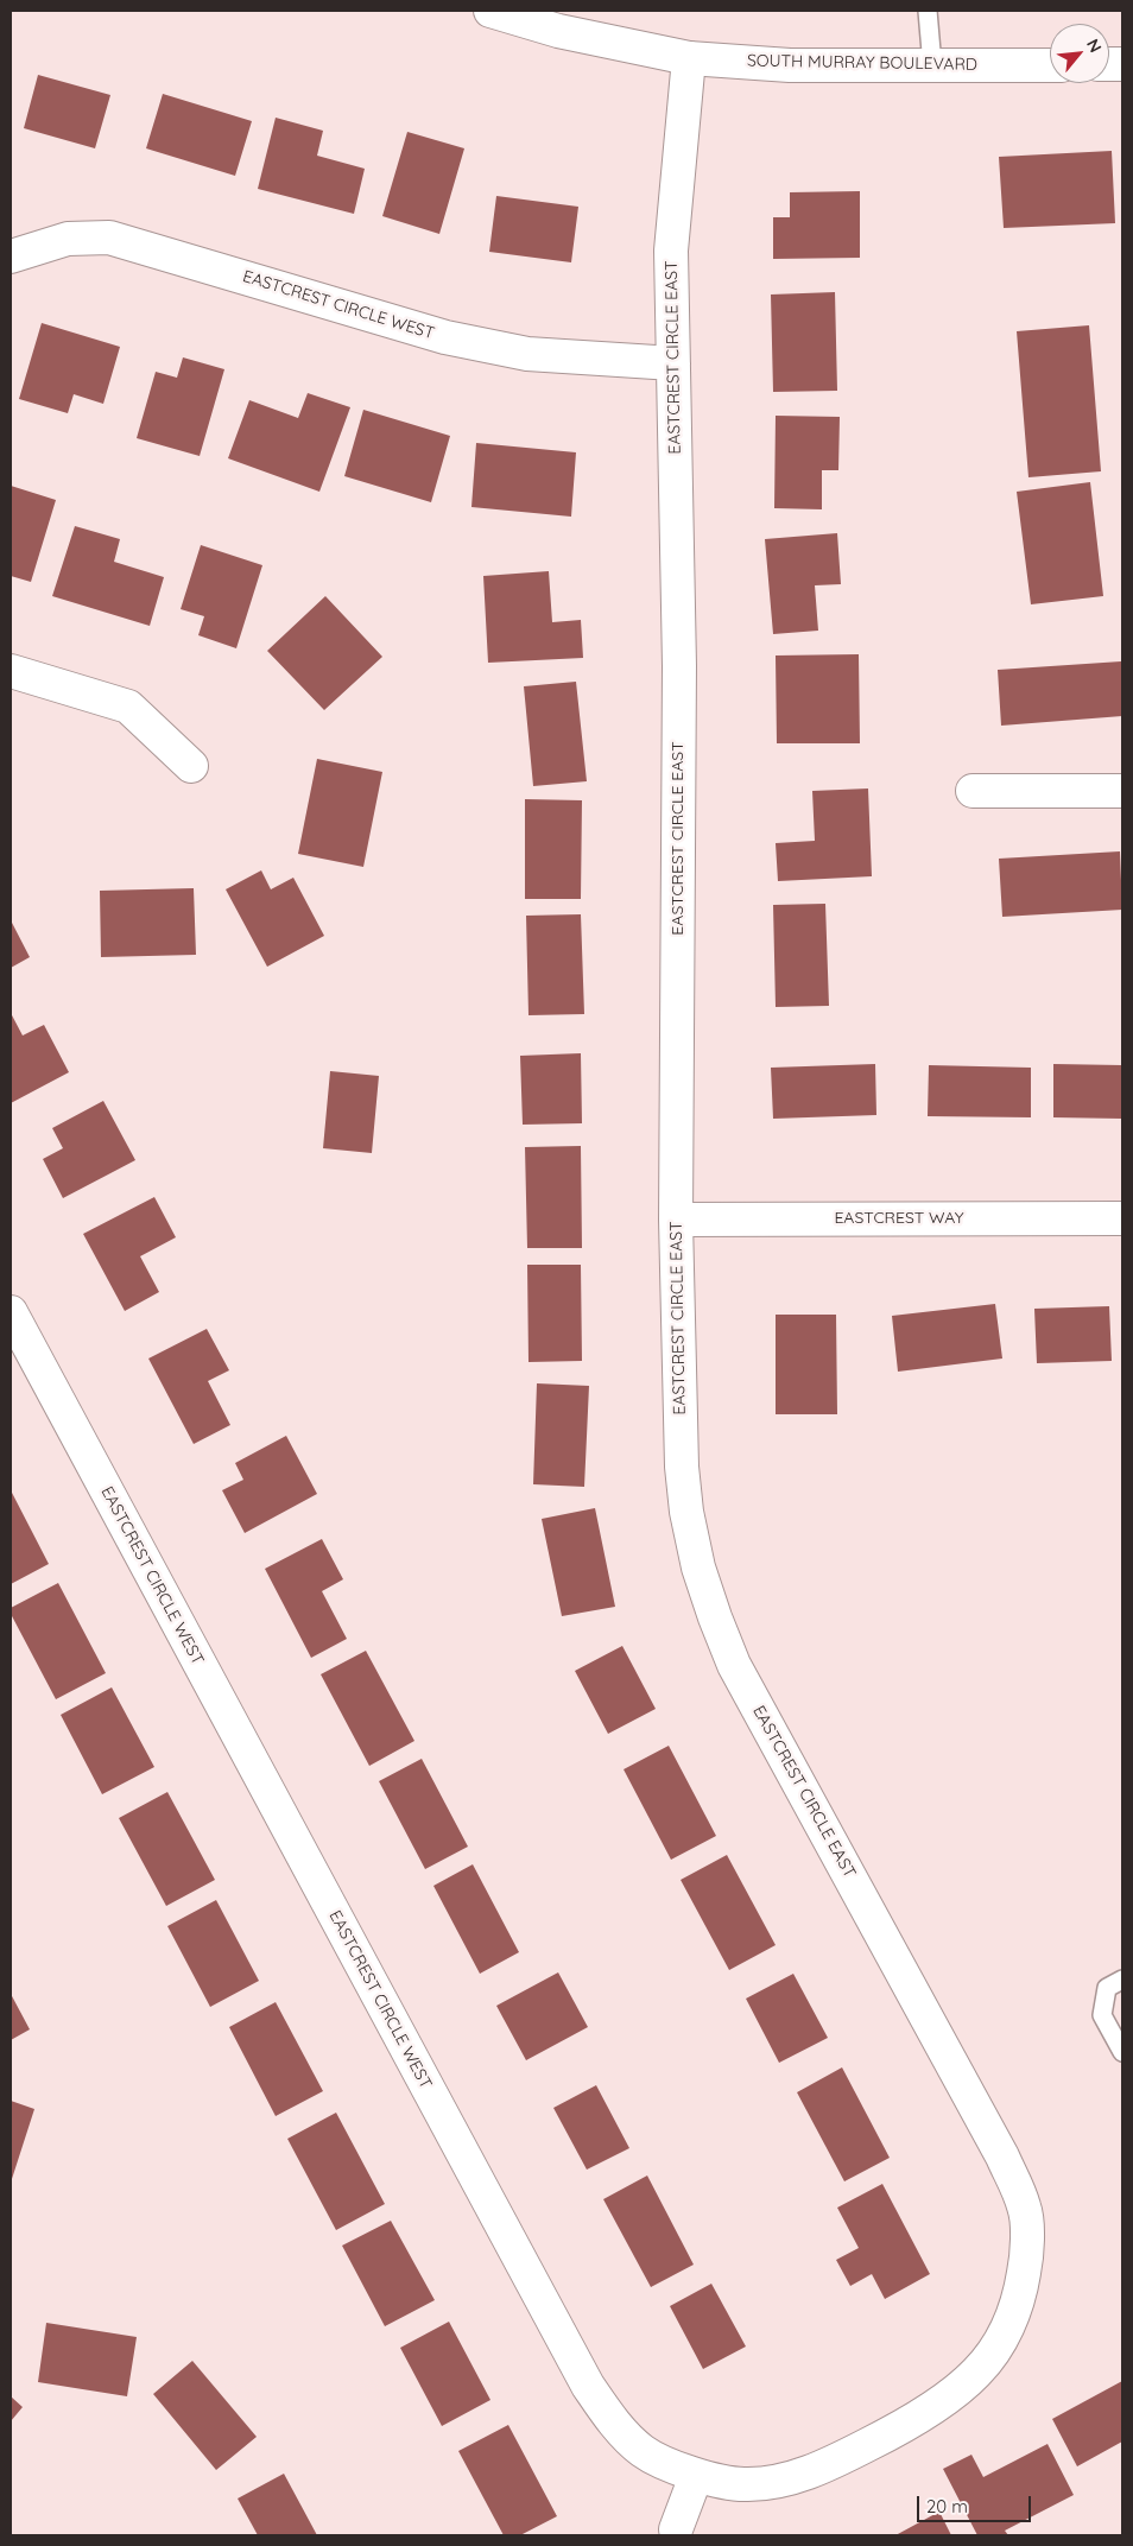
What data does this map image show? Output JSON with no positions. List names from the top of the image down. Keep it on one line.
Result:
{"streets":{"street":["SOUTH MURRAY BOULEVARD","EASTCREST CIRCLE WEST","EASTCREST CIRCLE EAST","EASTCREST WAY"]},"crossings":[["SOUTH MURRAY BOULEVARD","EASTCREST CIRCLE EAST"],["EASTCREST CIRCLE WEST","EASTCREST CIRCLE EAST"],["EASTCREST CIRCLE EAST","EASTCREST WAY"]],"scale_bar":"20 m","north":"top right"}
